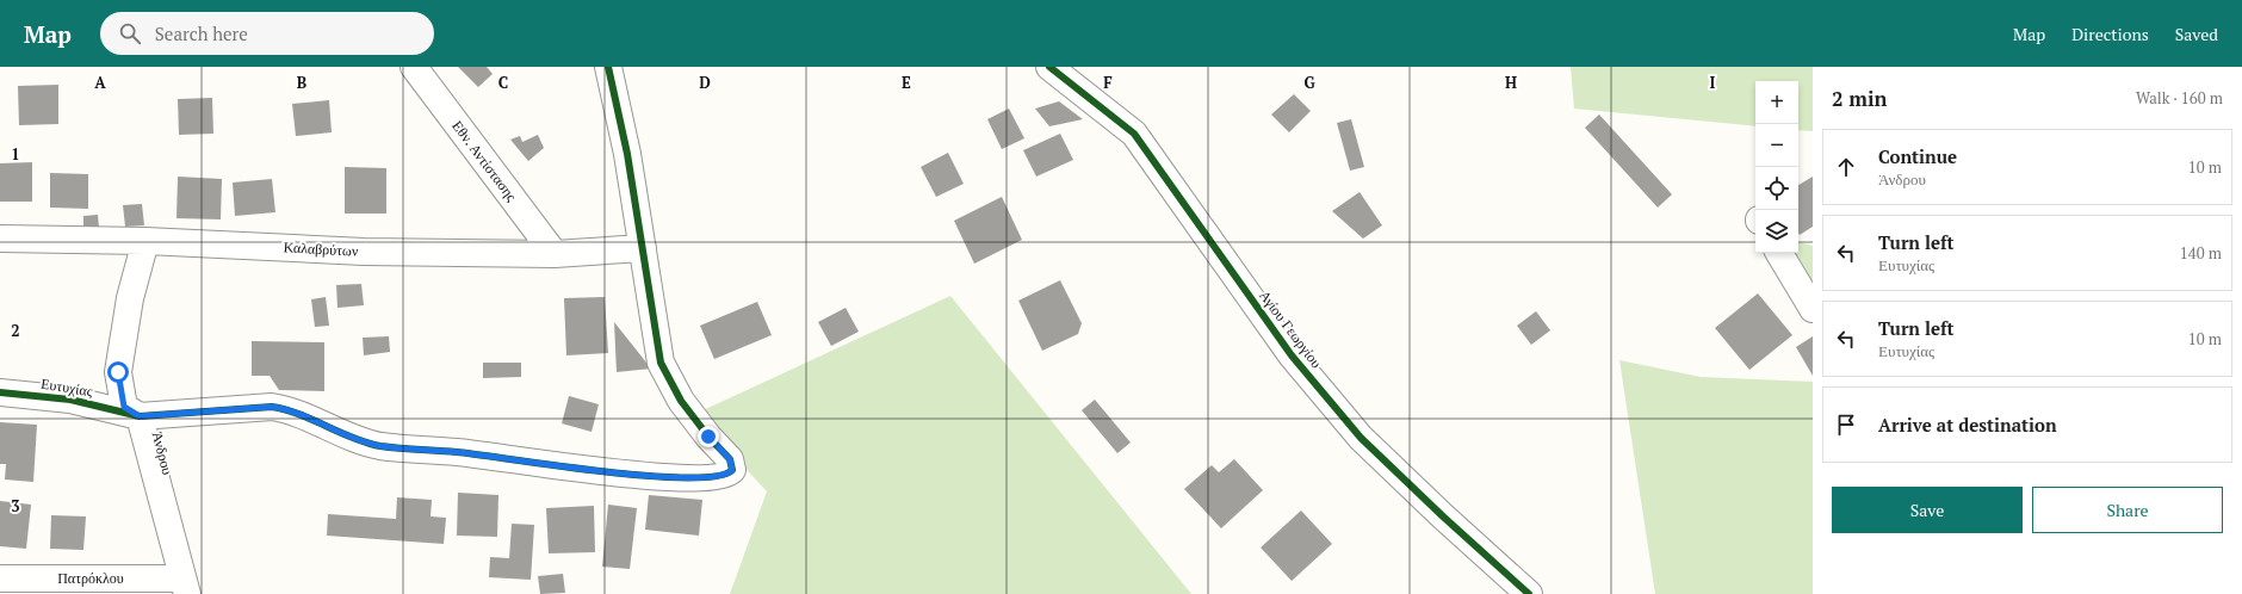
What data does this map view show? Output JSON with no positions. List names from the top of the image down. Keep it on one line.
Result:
{"streets":{"street":["Εθν. Αντίστασης","Καλαβρύτων","Αγίου Γεωργίου","Ευτυχίας","Άνδρου","Πατρόκλου"]},"crossings":[["Εθν. Αντίστασης","Καλαβρύτων"],["Καλαβρύτων","Ευτυχίας"],["Καλαβρύτων","Άνδρου"],["Ευτυχίας","Άνδρου"],["Άνδρου","Πατρόκλου"]],"page":{"header":"Map","search":"Search here","nav":["Map","Directions","Saved"],"heading":["2 min","Walk · 160 m"],"map_buttons":["+","−"],"list":[["Continue","Άνδρου","10 m"],["Turn left","Ευτυχίας","140 m"],["Turn left","Ευτυχίας","10 m"],"Arrive at destination"],"buttons":["Save","Share"]},"grid":{"columns":["A","B","C","D","E","F","G","H","I"],"rows":["1","2","3"]}}
